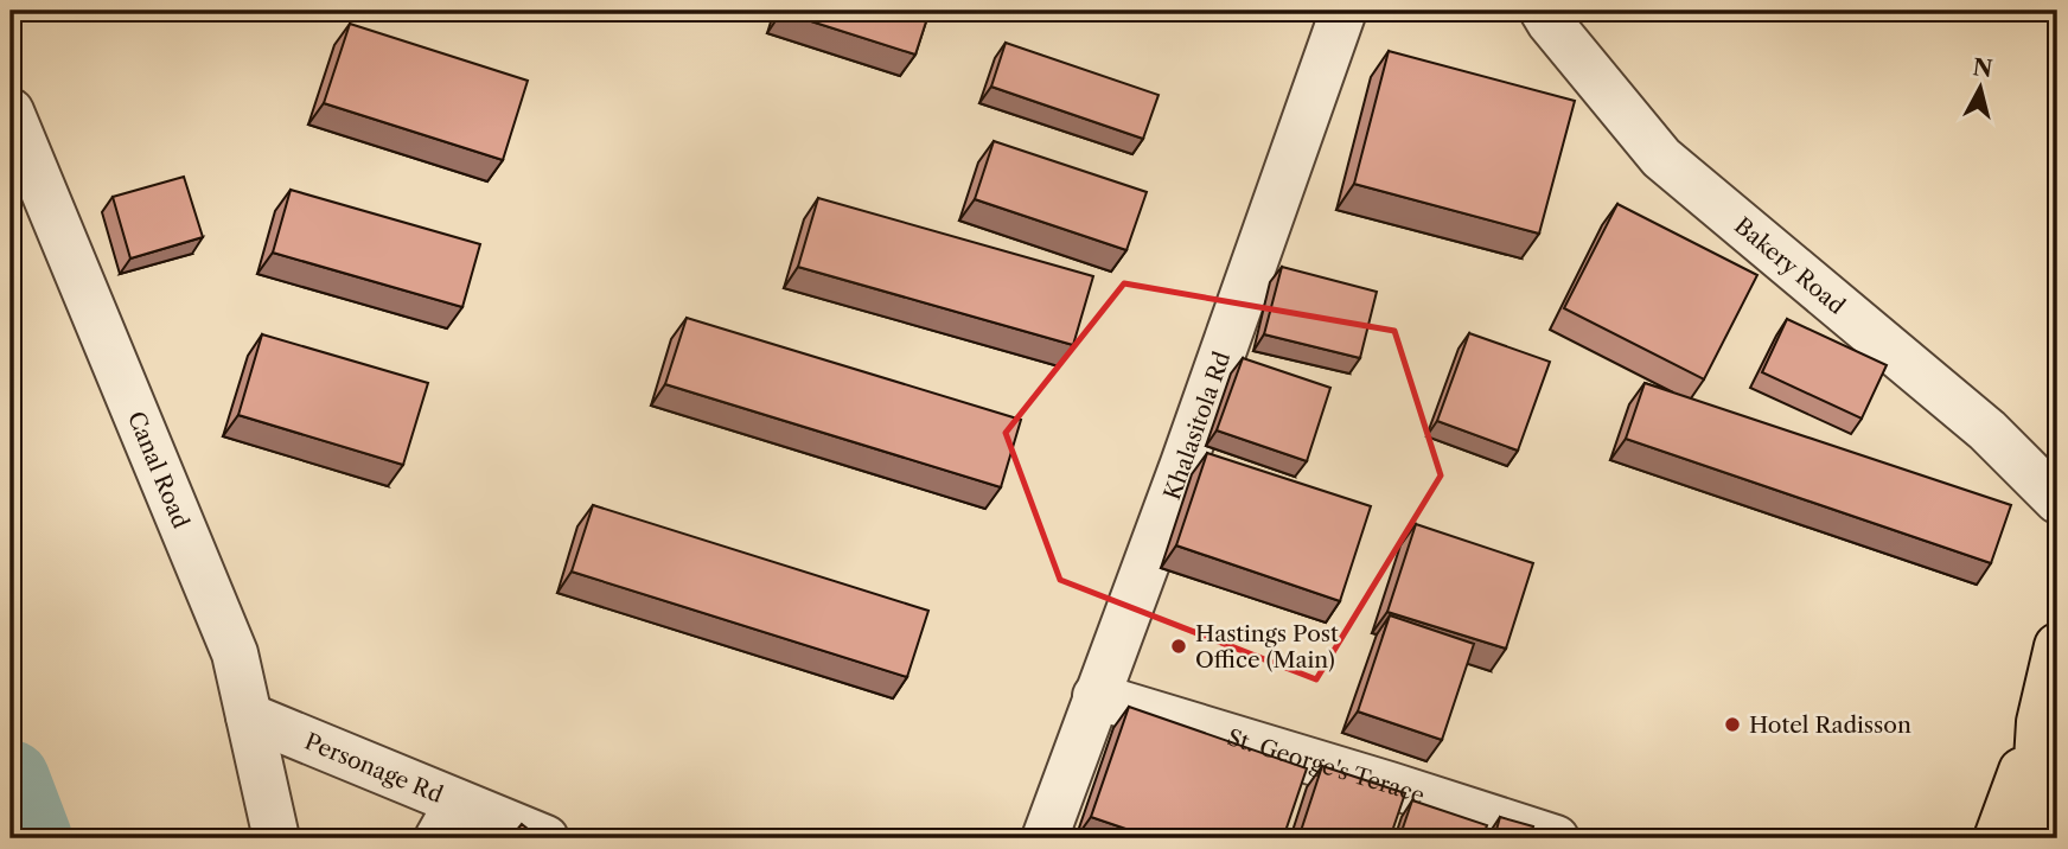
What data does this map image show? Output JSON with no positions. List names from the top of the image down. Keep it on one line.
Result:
{"streets":{"street":["Bakery Road","Khalasitola Rd","Canal Road","St. George's Terace","Personage Rd"]},"crossings":[["Khalasitola Rd","St. George's Terace"],["Canal Road","Personage Rd"]],"places":["Hastings Post Office (Main)","Hotel Radisson"],"north":"top"}
